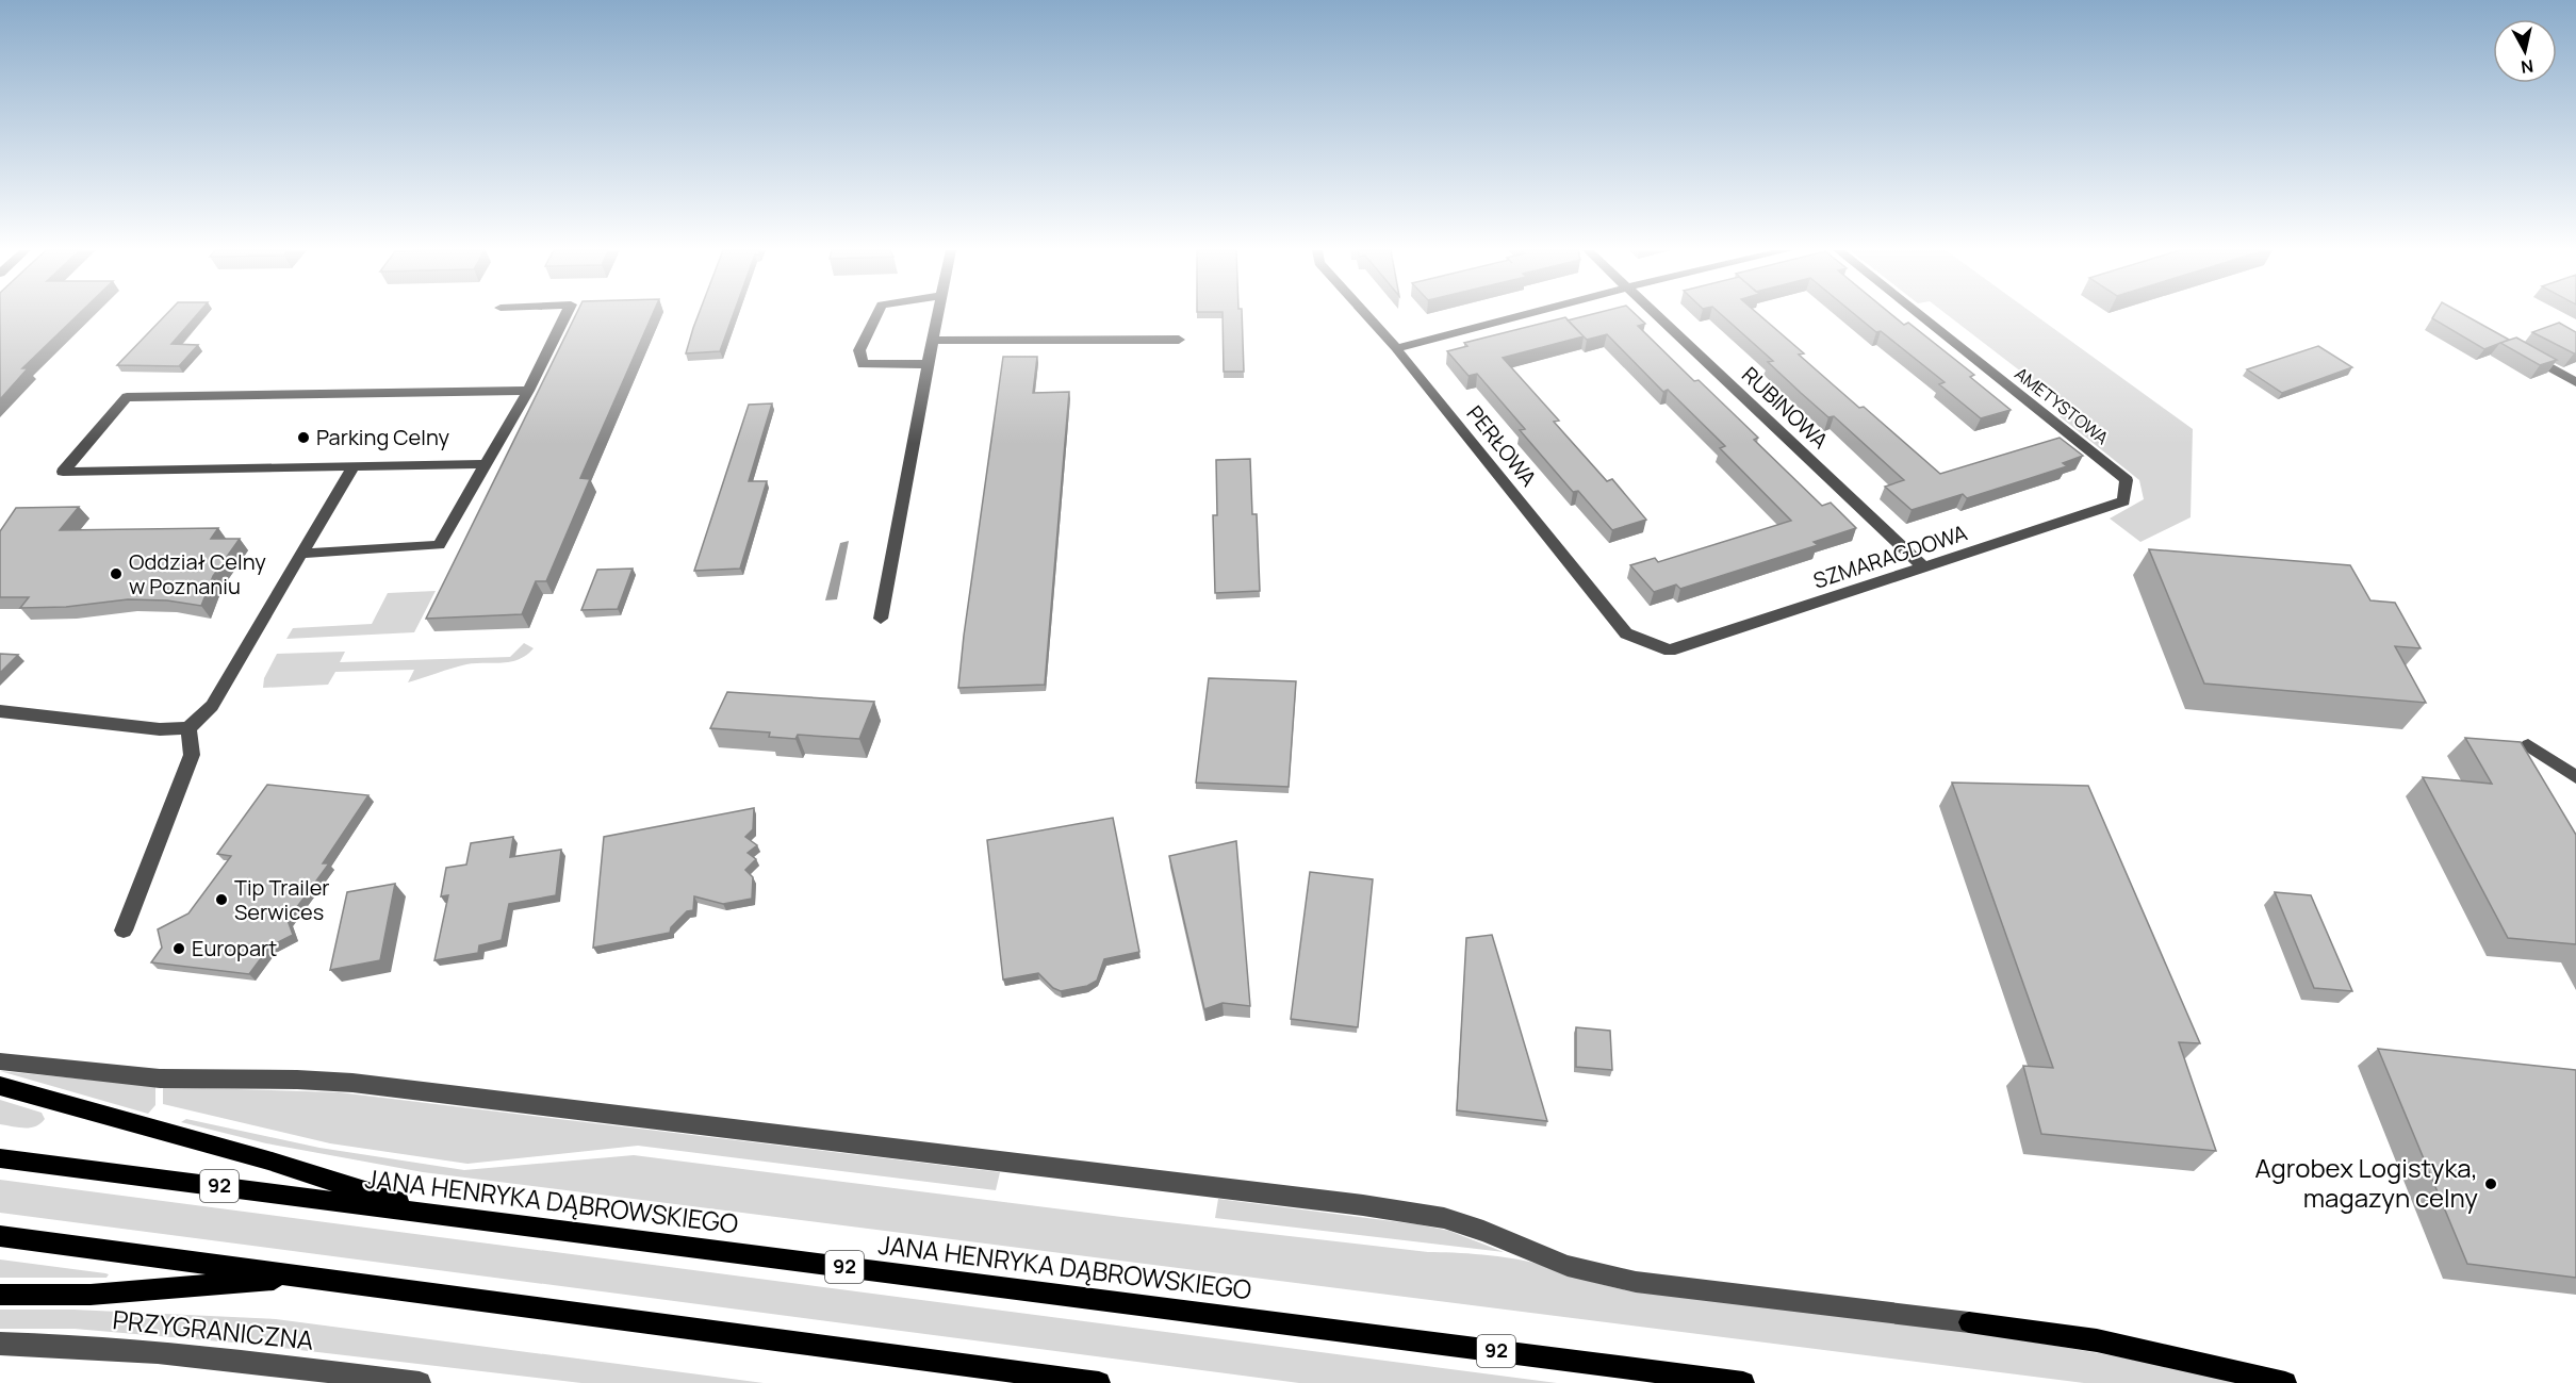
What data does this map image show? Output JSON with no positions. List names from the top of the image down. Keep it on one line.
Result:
{"streets":{"main road":["92","JANA HENRYKA DĄBROWSKIEGO"],"street":["AMETYSTOWA","RUBINOWA","PERŁOWA","SZMARAGDOWA","PRZYGRANICZNA"]},"crossings":[["AMETYSTOWA","SZMARAGDOWA"],["RUBINOWA","SZMARAGDOWA"],["PERŁOWA","SZMARAGDOWA"]],"places":["Parking Celny","Oddział Celny w Poznaniu","Tip Trailer Serwices","Europart","Agrobex Logistyka, magazyn celny"],"north":"bottom"}
